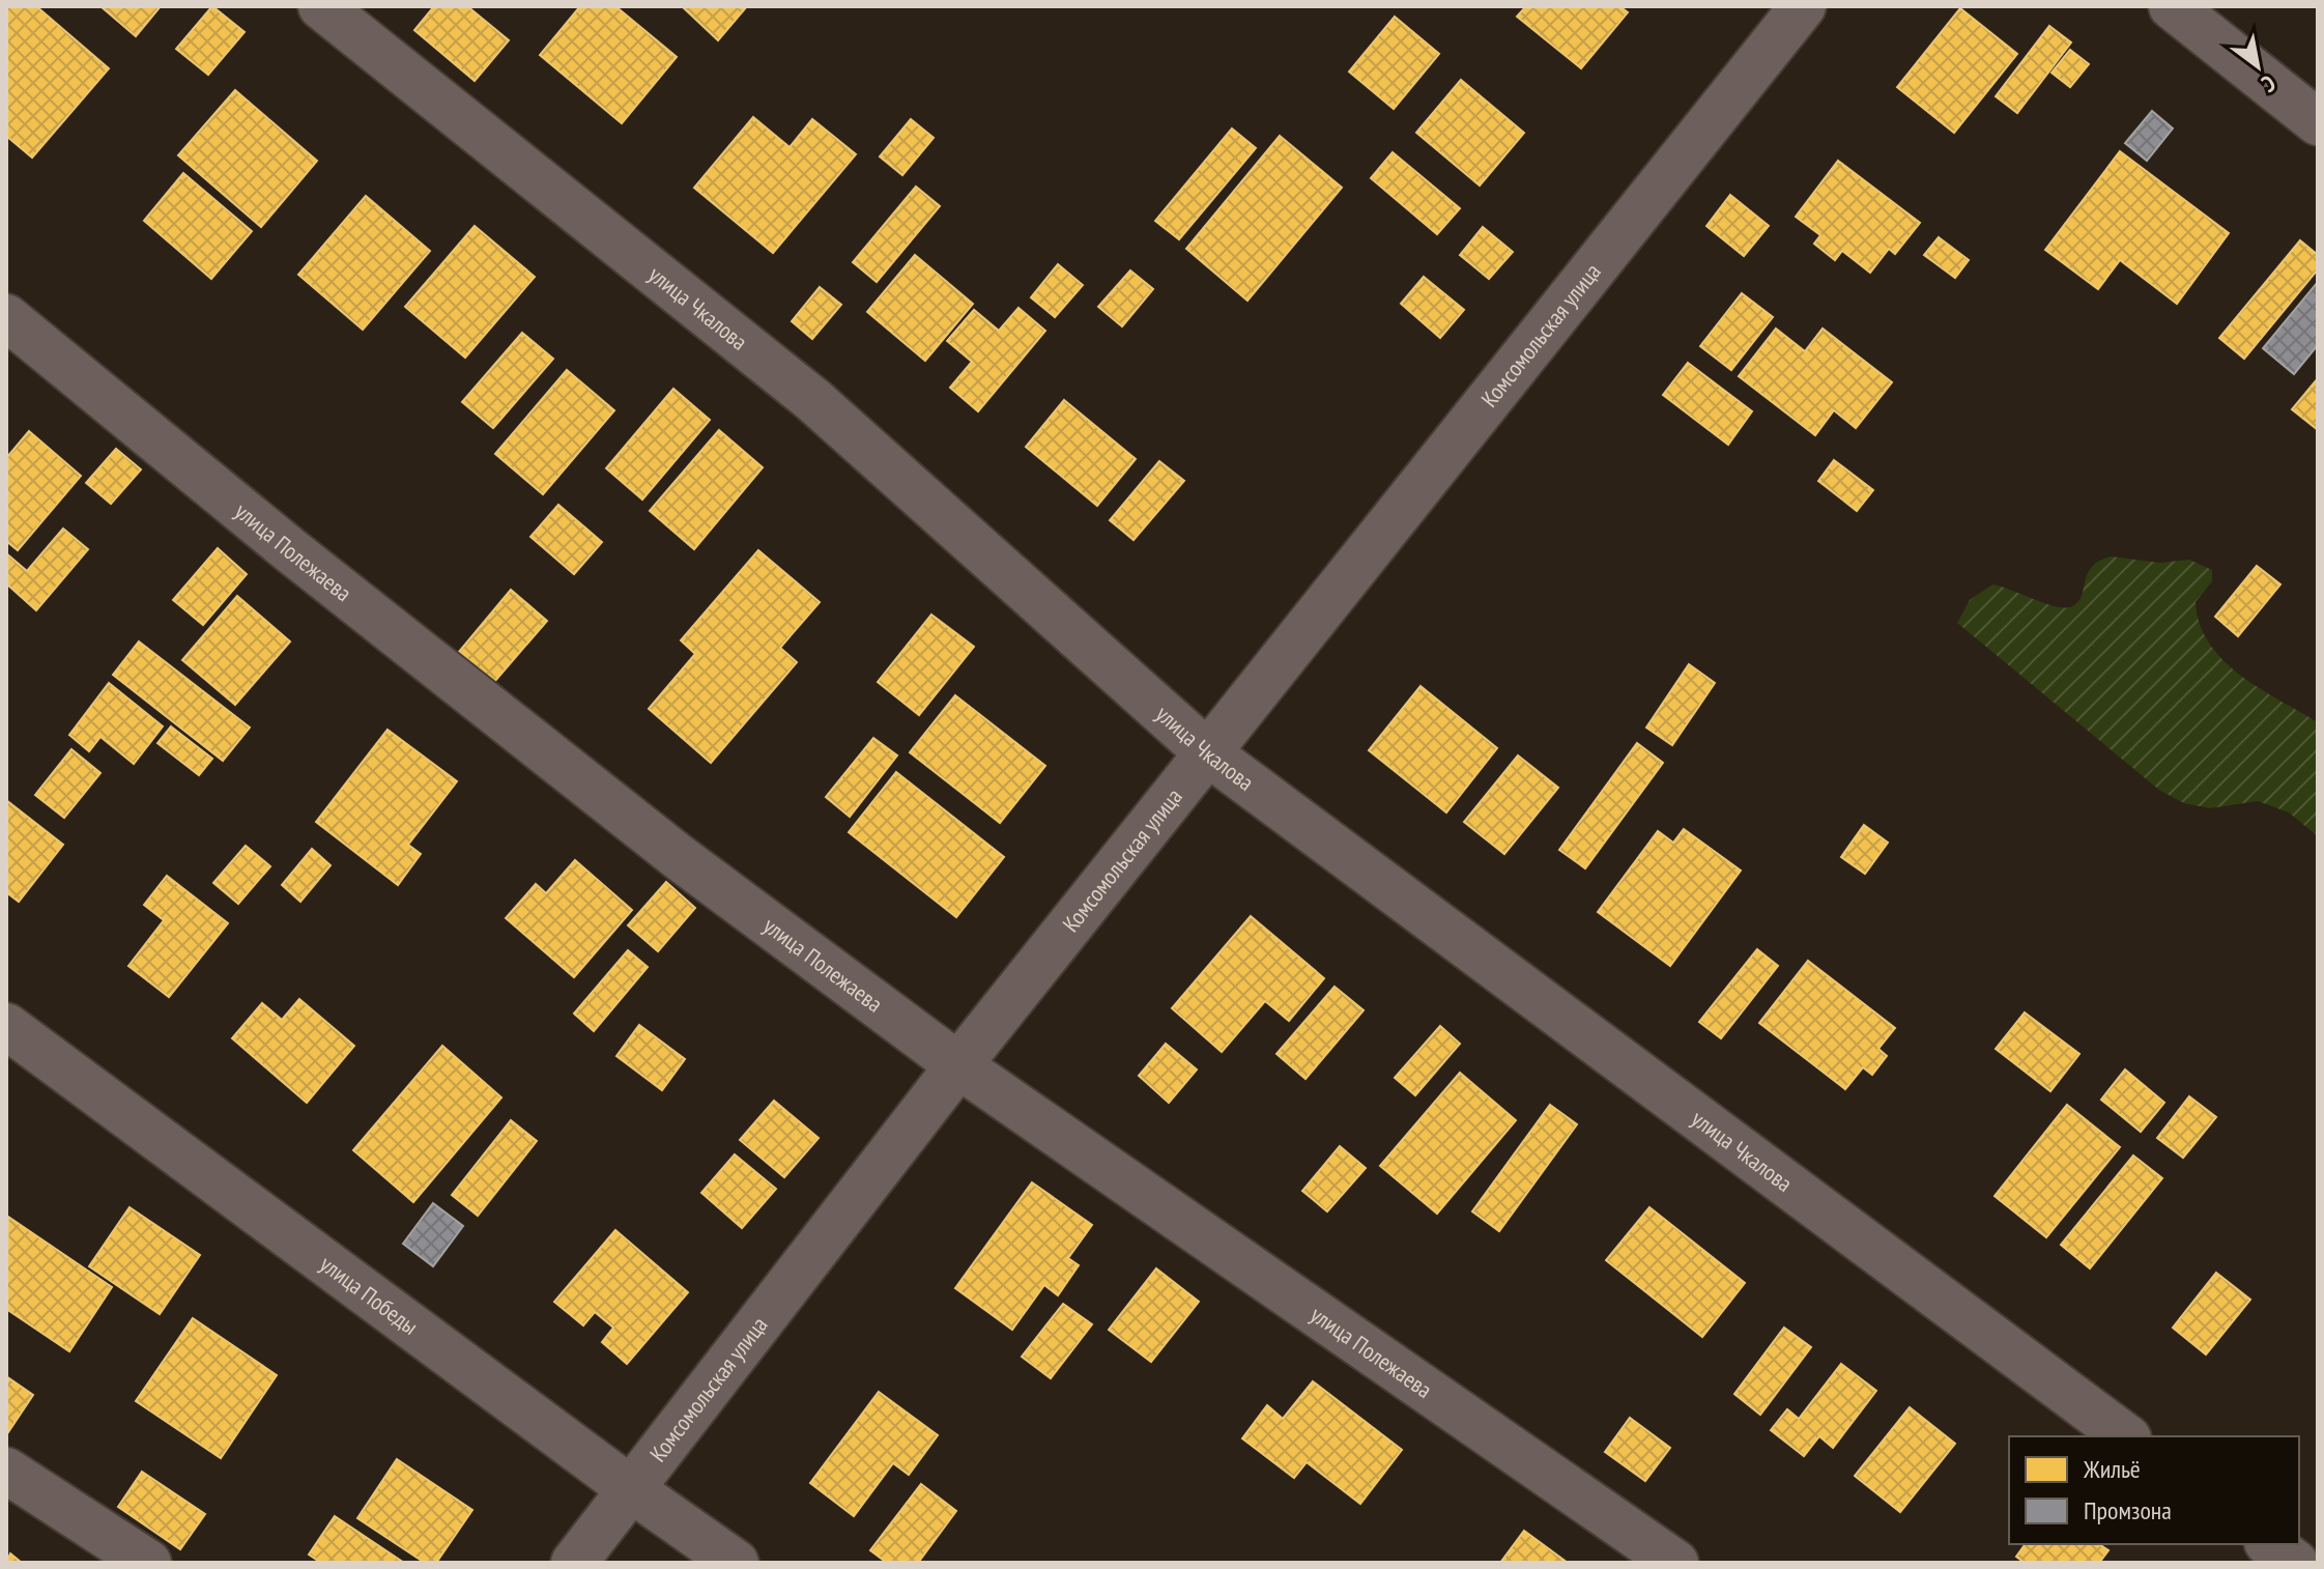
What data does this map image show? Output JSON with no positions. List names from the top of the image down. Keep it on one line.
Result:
{"streets":{"street":["улица Чкалова","Комсомольская улица","улица Полежаева","улица Победы"]},"crossings":[["улица Чкалова","Комсомольская улица"],["Комсомольская улица","улица Полежаева"],["Комсомольская улица","улица Победы"]],"legend":["Жильё","Промзона"],"north":"bottom right"}
